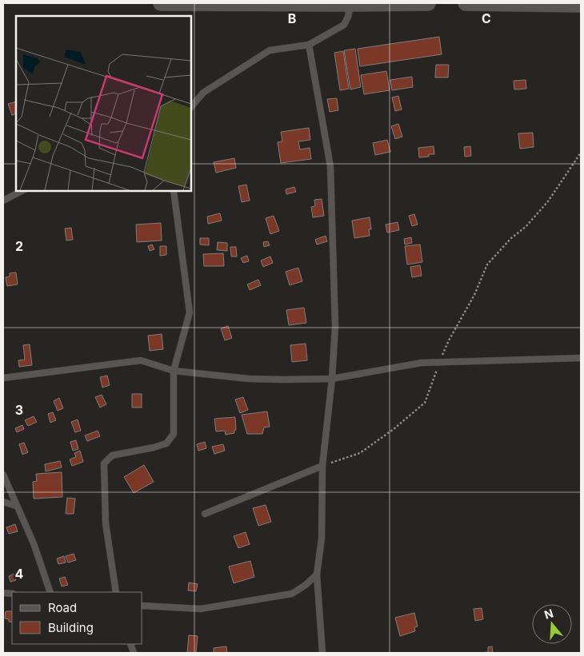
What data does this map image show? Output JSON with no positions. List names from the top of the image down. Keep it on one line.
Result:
{"legend":["Road","Building"],"north":"top","grid":{"columns":["B","C"],"rows":["2","3","4"]}}
